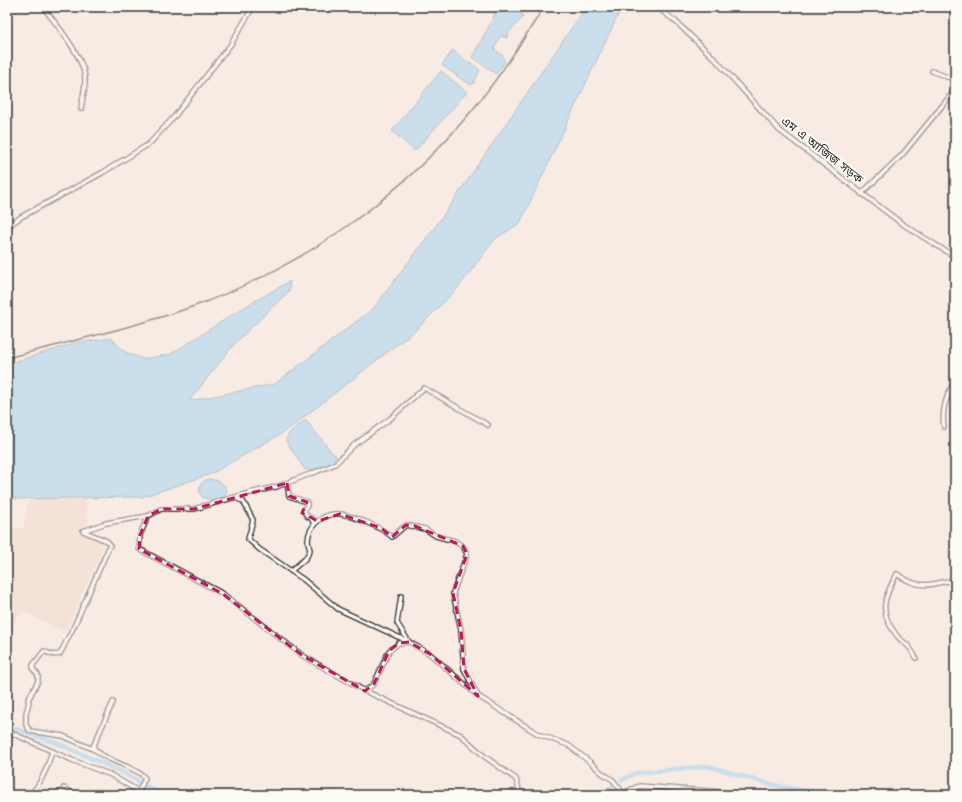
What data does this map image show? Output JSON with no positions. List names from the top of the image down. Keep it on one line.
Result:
{"streets":{"street":["এম এ আজিজ সড়ক"]}}
